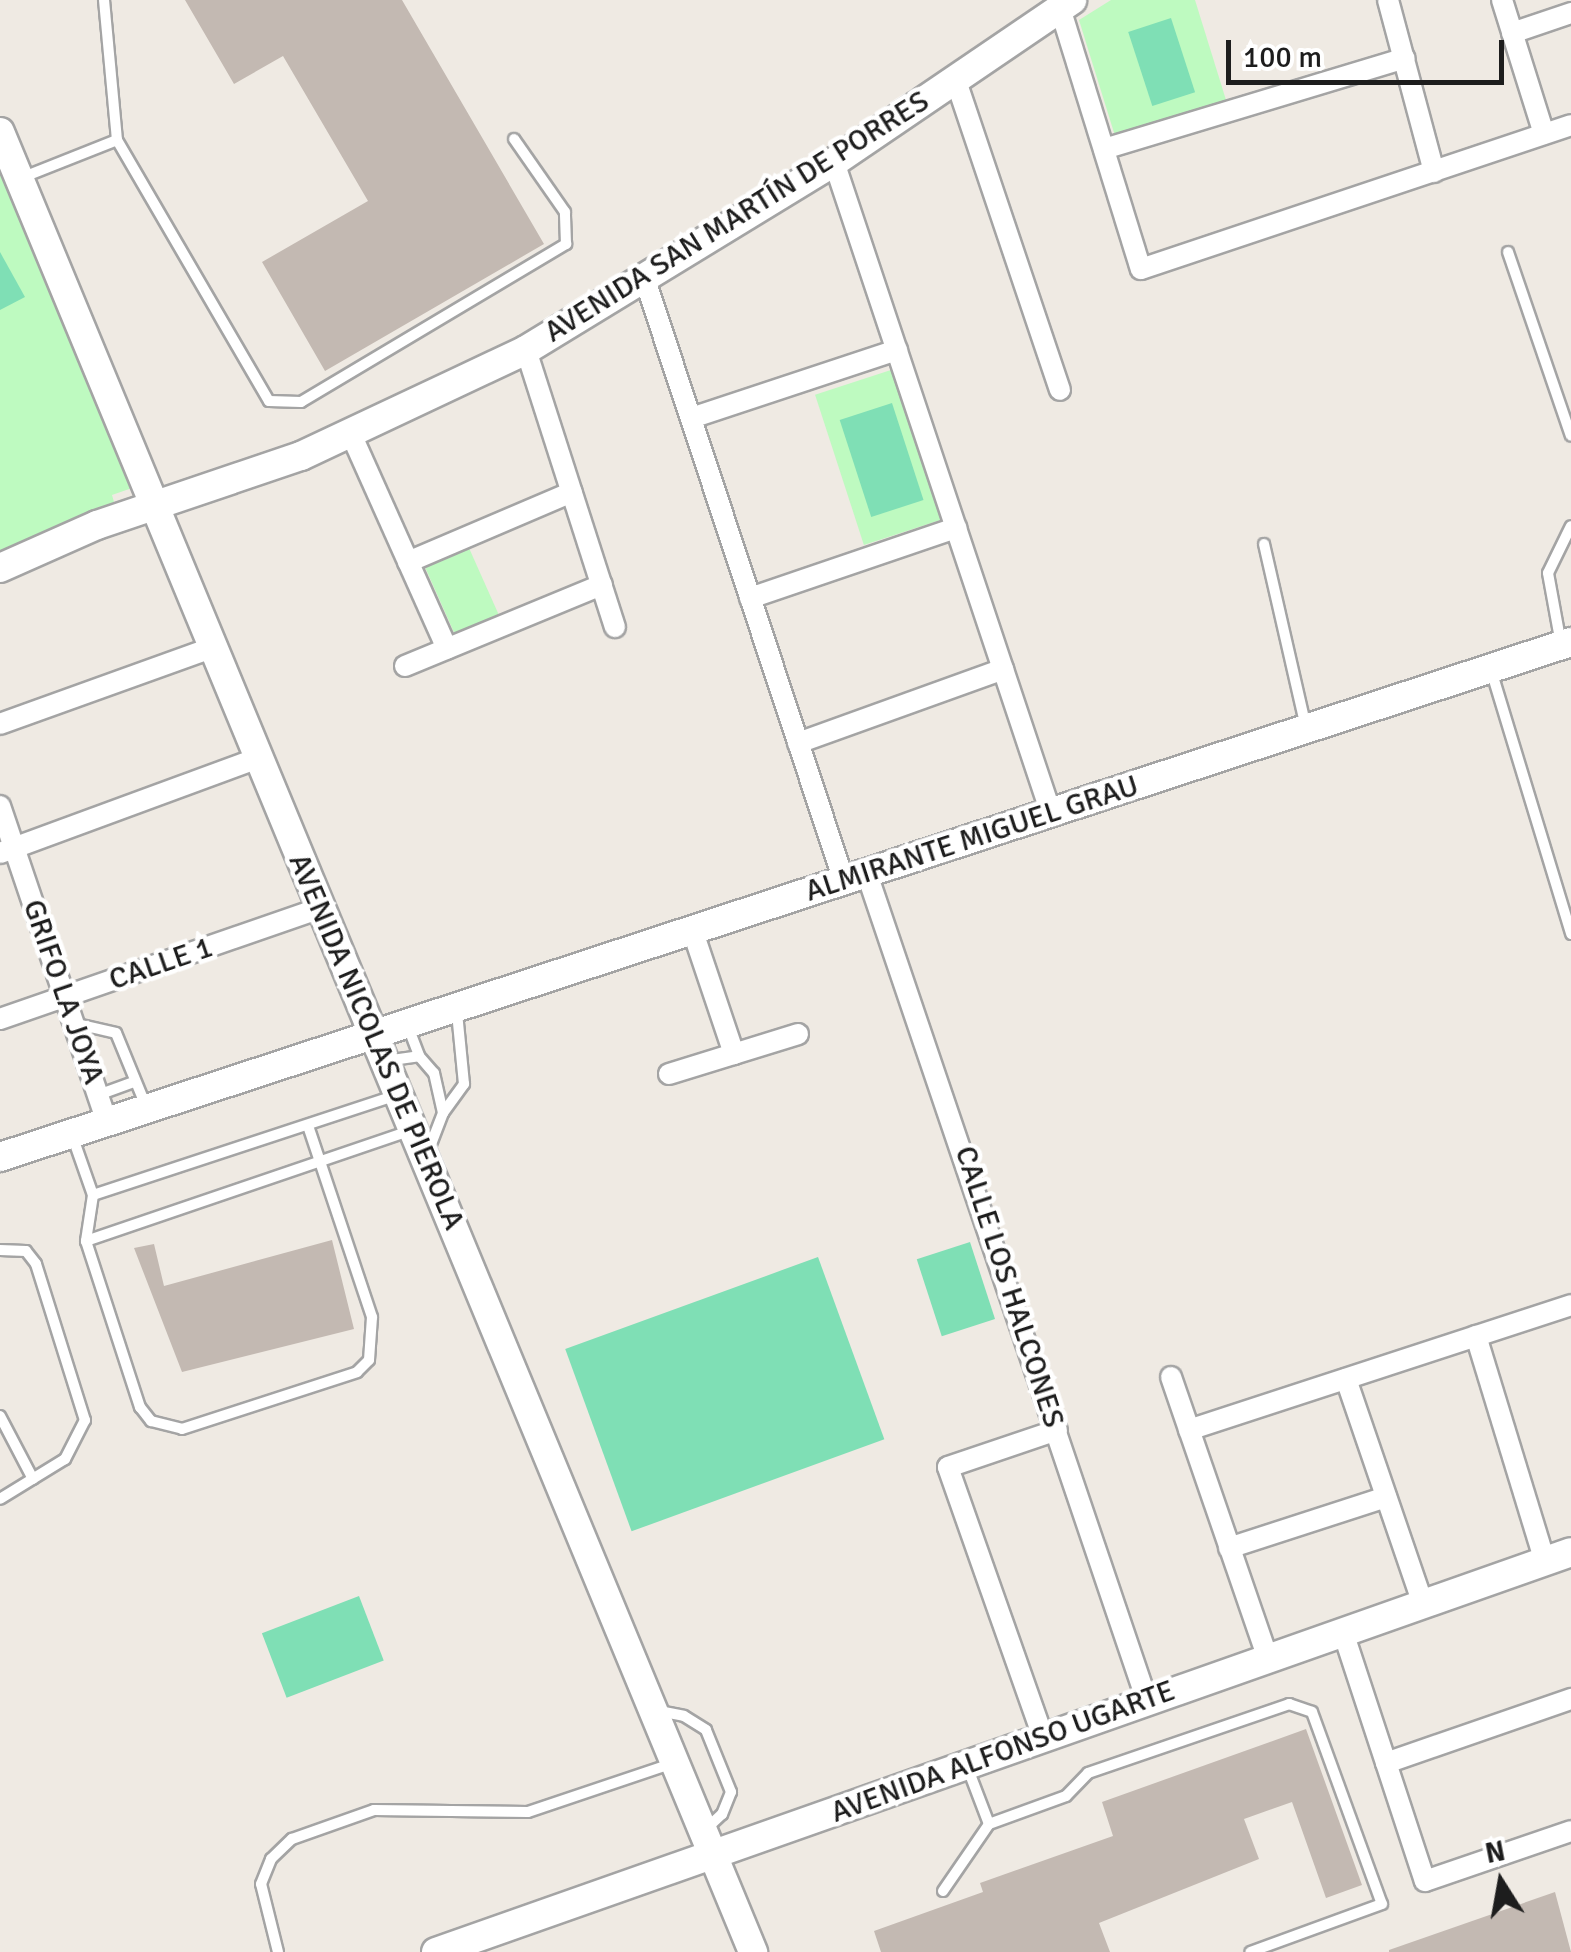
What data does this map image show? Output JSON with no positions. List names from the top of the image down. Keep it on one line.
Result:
{"streets":{"street":["AVENIDA SAN MARTÍN DE PORRES","ALMIRANTE MIGUEL GRAU","CALLE 1","GRIFO LA JOYA","AVENIDA NICOLAS DE PIEROLA","CALLE LOS HALCONES","AVENIDA ALFONSO UGARTE"]},"crossings":[["AVENIDA SAN MARTÍN DE PORRES","AVENIDA NICOLAS DE PIEROLA"],["AVENIDA SAN MARTÍN DE PORRES","CALLE LOS HALCONES"],["ALMIRANTE MIGUEL GRAU","GRIFO LA JOYA"],["ALMIRANTE MIGUEL GRAU","AVENIDA NICOLAS DE PIEROLA"],["ALMIRANTE MIGUEL GRAU","CALLE LOS HALCONES"],["CALLE 1","GRIFO LA JOYA"],["CALLE 1","AVENIDA NICOLAS DE PIEROLA"],["AVENIDA NICOLAS DE PIEROLA","AVENIDA ALFONSO UGARTE"],["CALLE LOS HALCONES","AVENIDA ALFONSO UGARTE"]],"scale_bar":"100 m","north":"top"}
